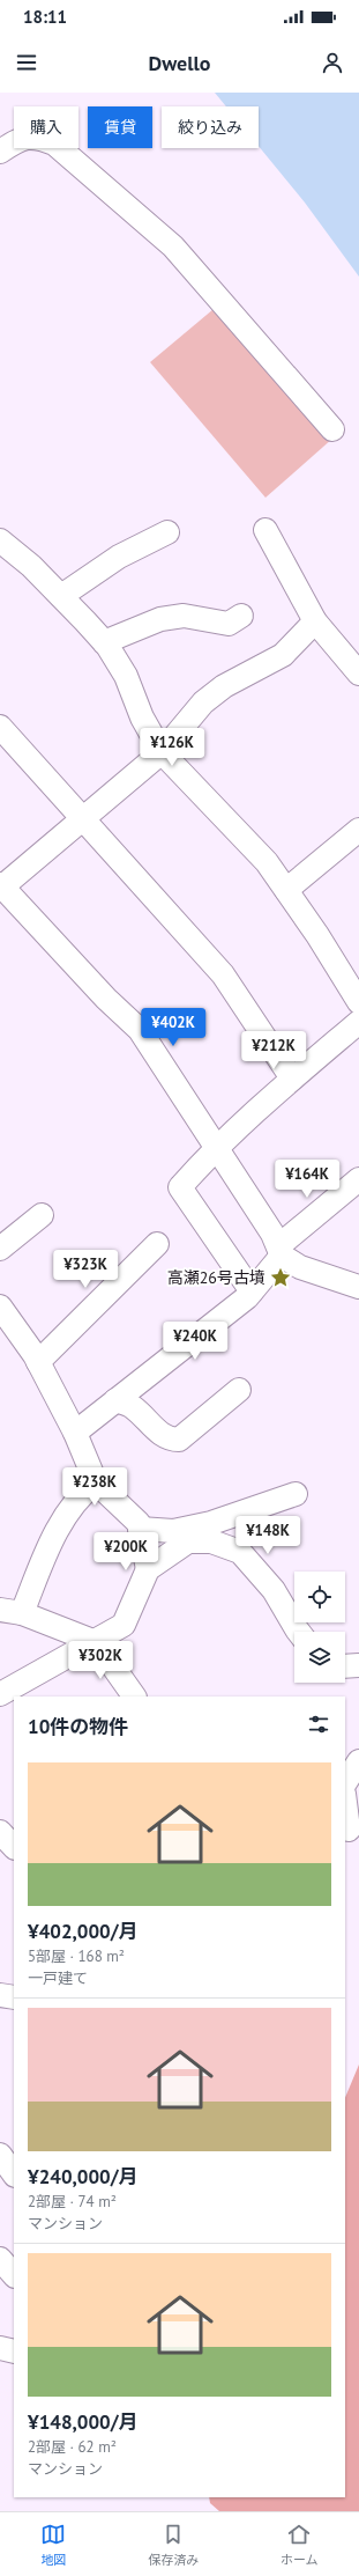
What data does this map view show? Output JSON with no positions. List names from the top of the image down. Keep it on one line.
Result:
{"places":{"place":["高瀬26号古墳"]},"page":{"status":"18:11","header":"Dwello","chip":["購入","賃貸","絞り込み"],"price":["¥126K","¥402K","¥212K","¥164K","¥323K","¥240K","¥238K","¥148K","¥200K","¥302K"],"heading":"10件の物件","list":[{"name":"¥402,000/月","note":"5部屋 · 168 m² · 一戸建て"},{"name":"¥240,000/月","note":"2部屋 · 74 m² · マンション"},{"name":"¥148,000/月","note":"2部屋 · 62 m² · マンション"}],"tabs":["地図","保存済み","ホーム"]}}
